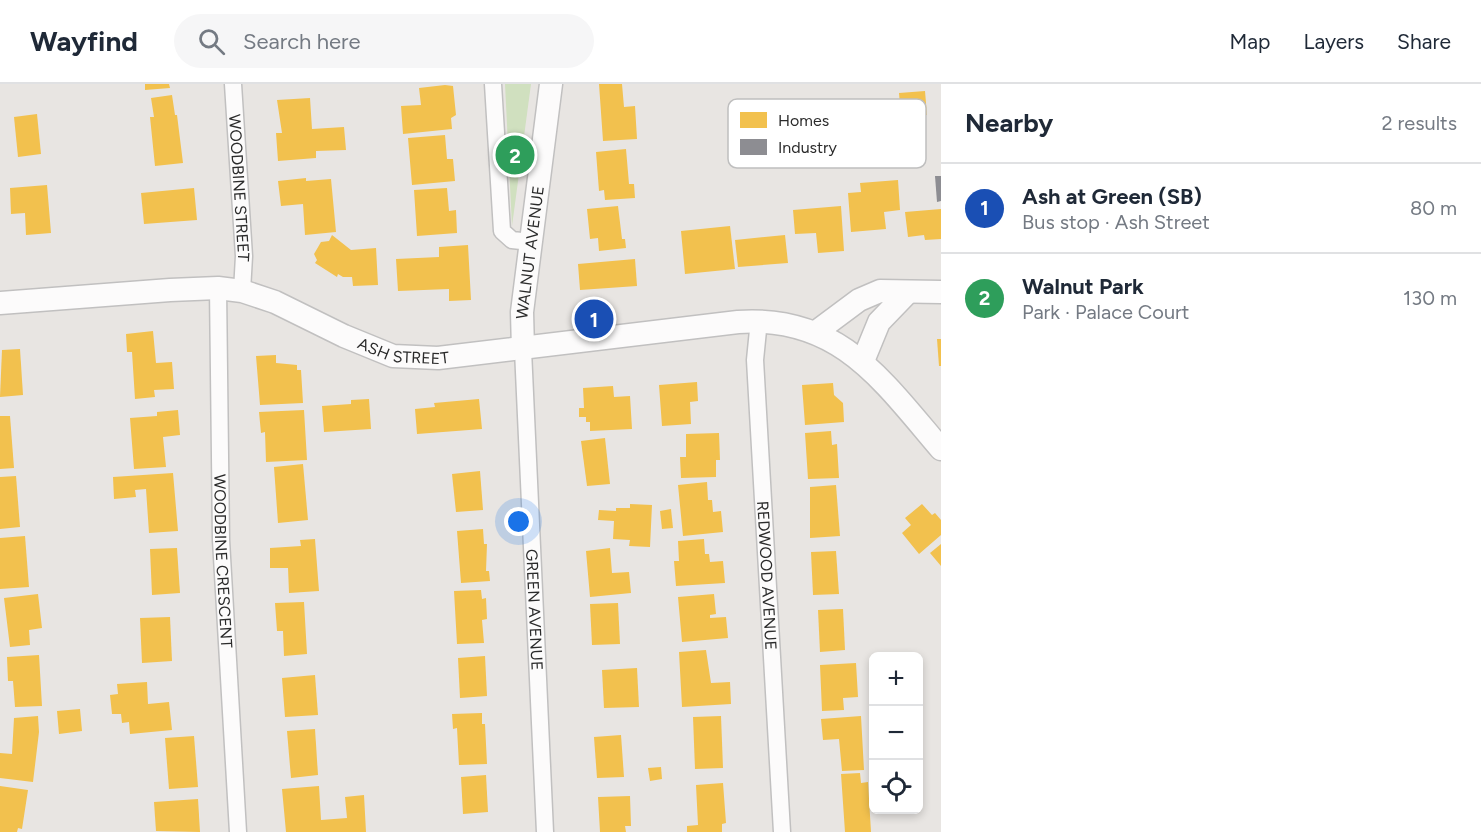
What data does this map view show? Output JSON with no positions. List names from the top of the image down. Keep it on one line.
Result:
{"streets":{"main road":["WALNUT AVENUE","ASH STREET"],"street":["WOODBINE STREET","WOODBINE CRESCENT","REDWOOD AVENUE","GREEN AVENUE"]},"crossings":[["WOODBINE STREET","ASH STREET"],["WALNUT AVENUE","ASH STREET"],["WALNUT AVENUE","GREEN AVENUE"],["ASH STREET","WOODBINE CRESCENT"],["ASH STREET","REDWOOD AVENUE"],["ASH STREET","GREEN AVENUE"]],"legend":["Homes","Industry"],"page":{"header":"Wayfind","search":"Search here","nav":["Map","Layers","Share"],"heading":["Nearby","2 results"],"pins":["2","1"],"list":[{"mark":"1","name":"Ash at Green (SB)","note":"Bus stop · Ash Street","value":"80 m"},{"mark":"2","name":"Walnut Park","note":"Park · Palace Court","value":"130 m"}],"map_buttons":["+","−"]}}
